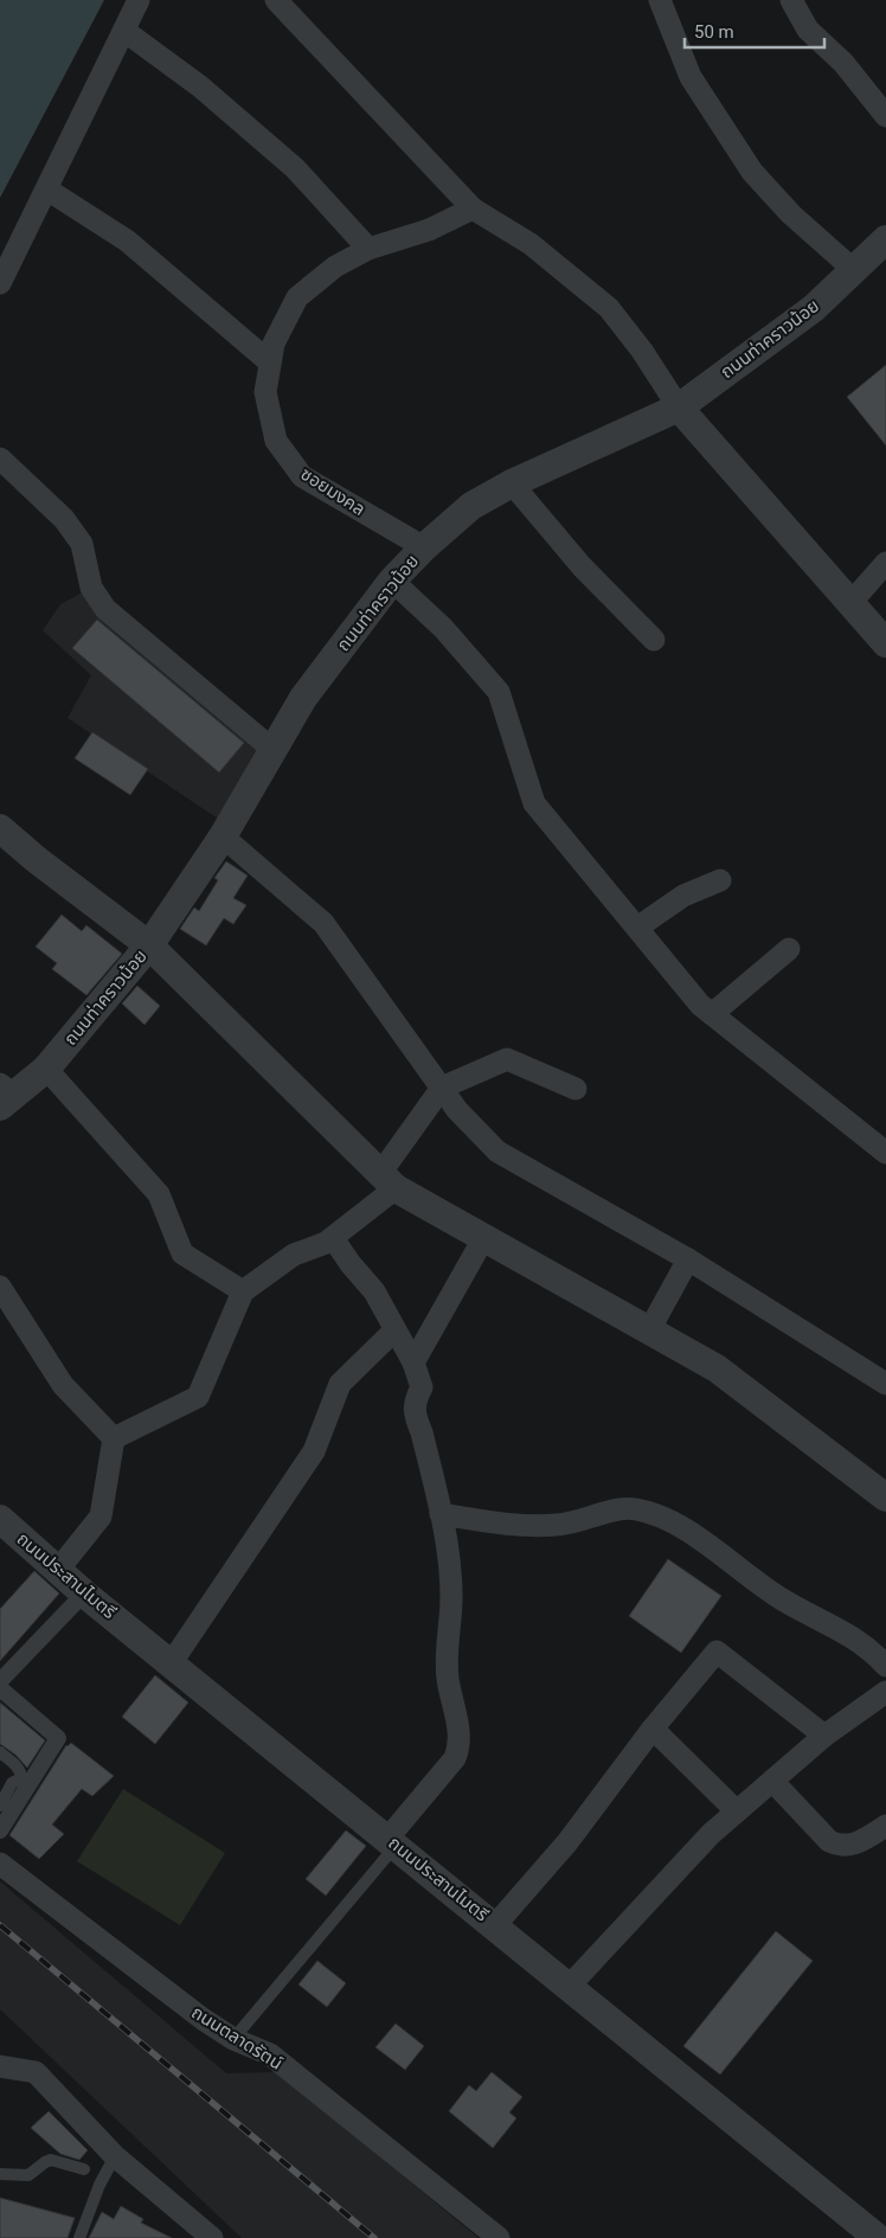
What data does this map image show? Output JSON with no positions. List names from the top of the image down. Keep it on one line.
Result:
{"streets":{"street":["ถนนท่าคราวน้อย","ซอยมงคล","ถนนประสานไมตรี","ถนนตลาดรัตน์"]},"crossings":[["ถนนท่าคราวน้อย","ซอยมงคล"]],"scale_bar":"50 m"}
